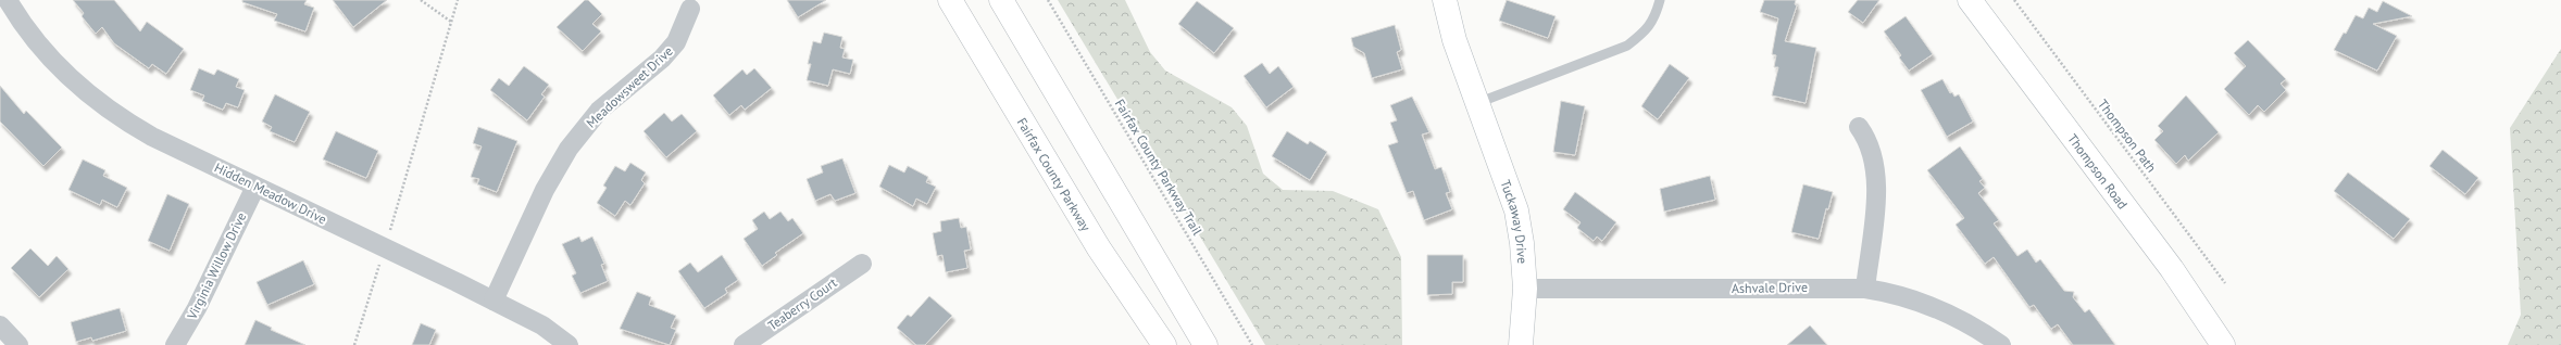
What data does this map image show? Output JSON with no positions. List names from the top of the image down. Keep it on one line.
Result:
{"streets":{"main road":["Thompson Road","Fairfax County Parkway","Tuckaway Drive"],"street":["Meadowsweet Drive","Hidden Meadow Drive","Virginia Willow Drive","Ashvale Drive","Teaberry Court"],"path":["Thompson Path","Fairfax County Parkway Trail"]},"crossings":[["Meadowsweet Drive","Hidden Meadow Drive"],["Hidden Meadow Drive","Virginia Willow Drive"],["Tuckaway Drive","Ashvale Drive"]]}
